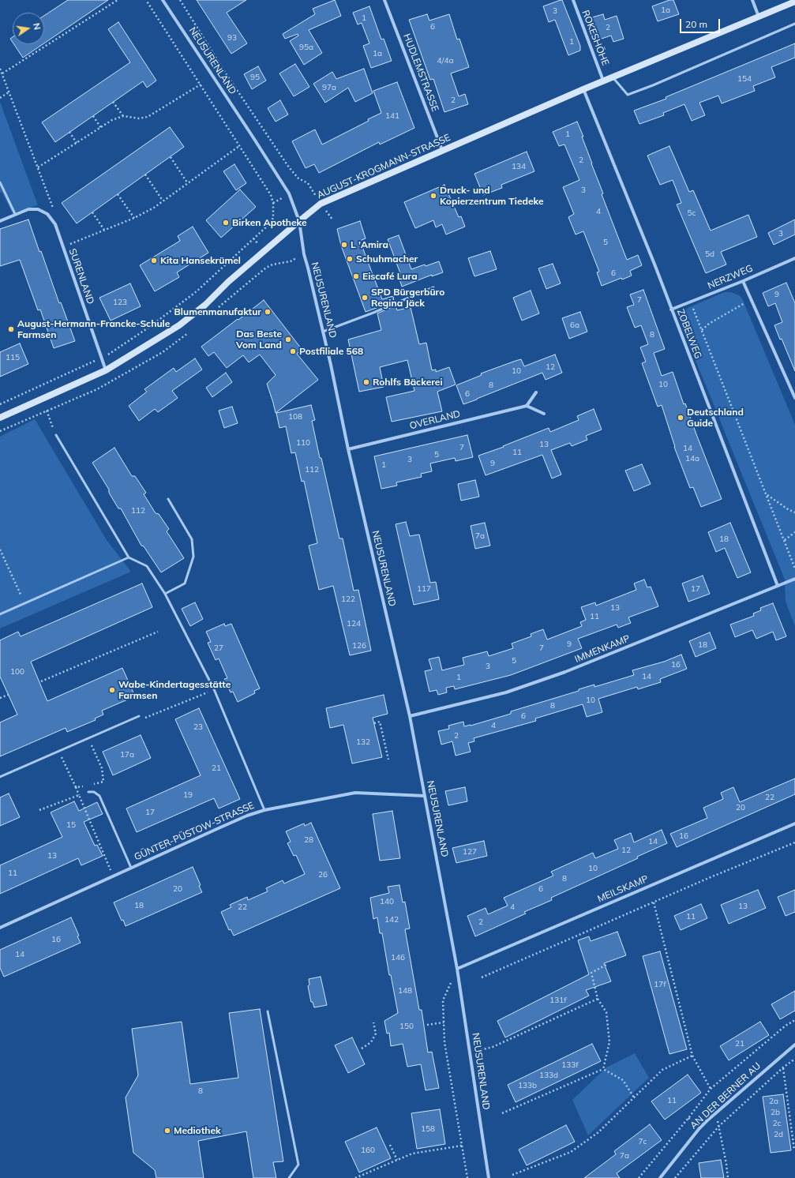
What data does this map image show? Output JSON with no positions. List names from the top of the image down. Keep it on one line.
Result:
{"streets":{"main road":["AUGUST-KROGMANN-STRASSE"],"street":["ROKESHÖHE","NEUSURENLAND","HUDLEMSTRASSE","SURENLAND","NERZWEG","ZOBELWEG","OVERLAND","IMMENKAMP","GÜNTER-PÜSTOW-STRASSE","MEILSKAMP","AN DER BERNER AU"]},"crossings":[["ROKESHÖHE","AUGUST-KROGMANN-STRASSE"],["NEUSURENLAND","AUGUST-KROGMANN-STRASSE"],["NEUSURENLAND","OVERLAND"],["NEUSURENLAND","IMMENKAMP"],["NEUSURENLAND","GÜNTER-PÜSTOW-STRASSE"],["NEUSURENLAND","MEILSKAMP"],["HUDLEMSTRASSE","AUGUST-KROGMANN-STRASSE"],["AUGUST-KROGMANN-STRASSE","SURENLAND"],["AUGUST-KROGMANN-STRASSE","ZOBELWEG"],["NERZWEG","ZOBELWEG"],["ZOBELWEG","IMMENKAMP"]],"places":["Druck- und Kopierzentrum Tiedeke","Birken Apotheke","L 'Amira","Schuhmacher","Kita Hansekrümel","Eiscafé Lura","SPD Bürgerbüro Regina Jäck","Blumenmanufaktur","August-Hermann-Francke-Schule Farmsen","Das Beste Vom Land","Postfiliale 568","Rohlfs Bäckerei","Deutschland Guide","Wabe-Kindertagesstätte Farmsen","Mediothek"],"house_numbers":["1a","3","1","6","2","93","1","95a","1a","4/4a","95","154","97a","2","141","1","2","134","3","4","5c","3","5","5d","6","9","7","123","6a","8","115","12","10","10","8","6","108","110","13","7","14","11","5","14a","3","9","1","112","112","7a","18","117","17","122","13","11","124","9","18","126","27","7","5","16","3","100","14","1","10","8","6","4","23","2","132","17a","21","19","22","20","17","15","16","28","14","12","127","13","10","11","26","8","20","6","140","18","13","22","4","11","142","2","16","14","146","17f","148","131f","150","21","133f","133d","133b","8","11","2a","2b","2c","158","2d","7c","160","7a"],"scale_bar":"20 m","north":"right"}
